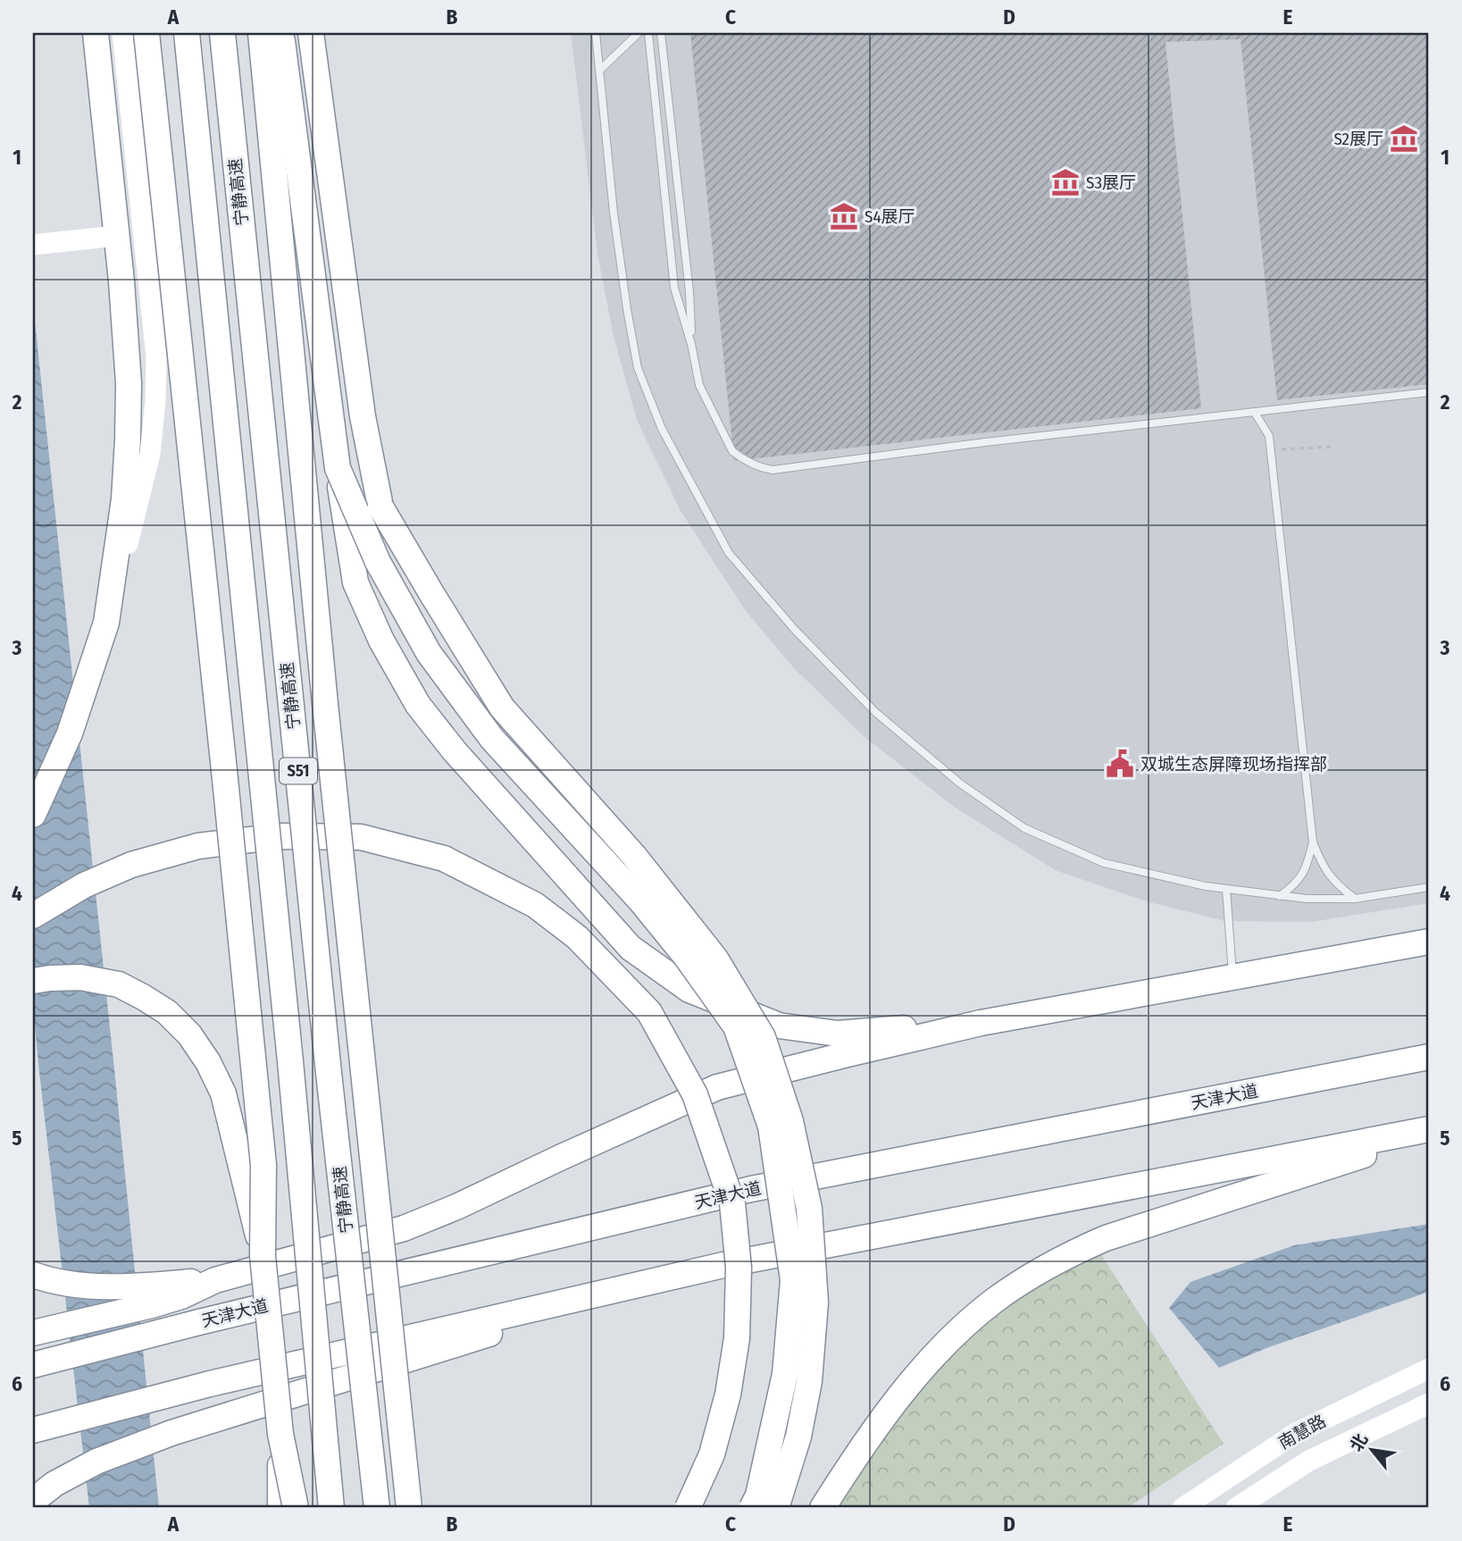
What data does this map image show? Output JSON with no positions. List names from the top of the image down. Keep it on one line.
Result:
{"streets":{"highway":["宁静高速","S51","天津大道"],"street":["南慧路"]},"places":{"museum":["S2展厅","S3展厅","S4展厅"],"public building":["双城生态屏障现场指挥部"]},"north":"top left","grid":{"columns":["A","B","C","D","E"],"rows":["1","2","3","4","5","6"]}}
